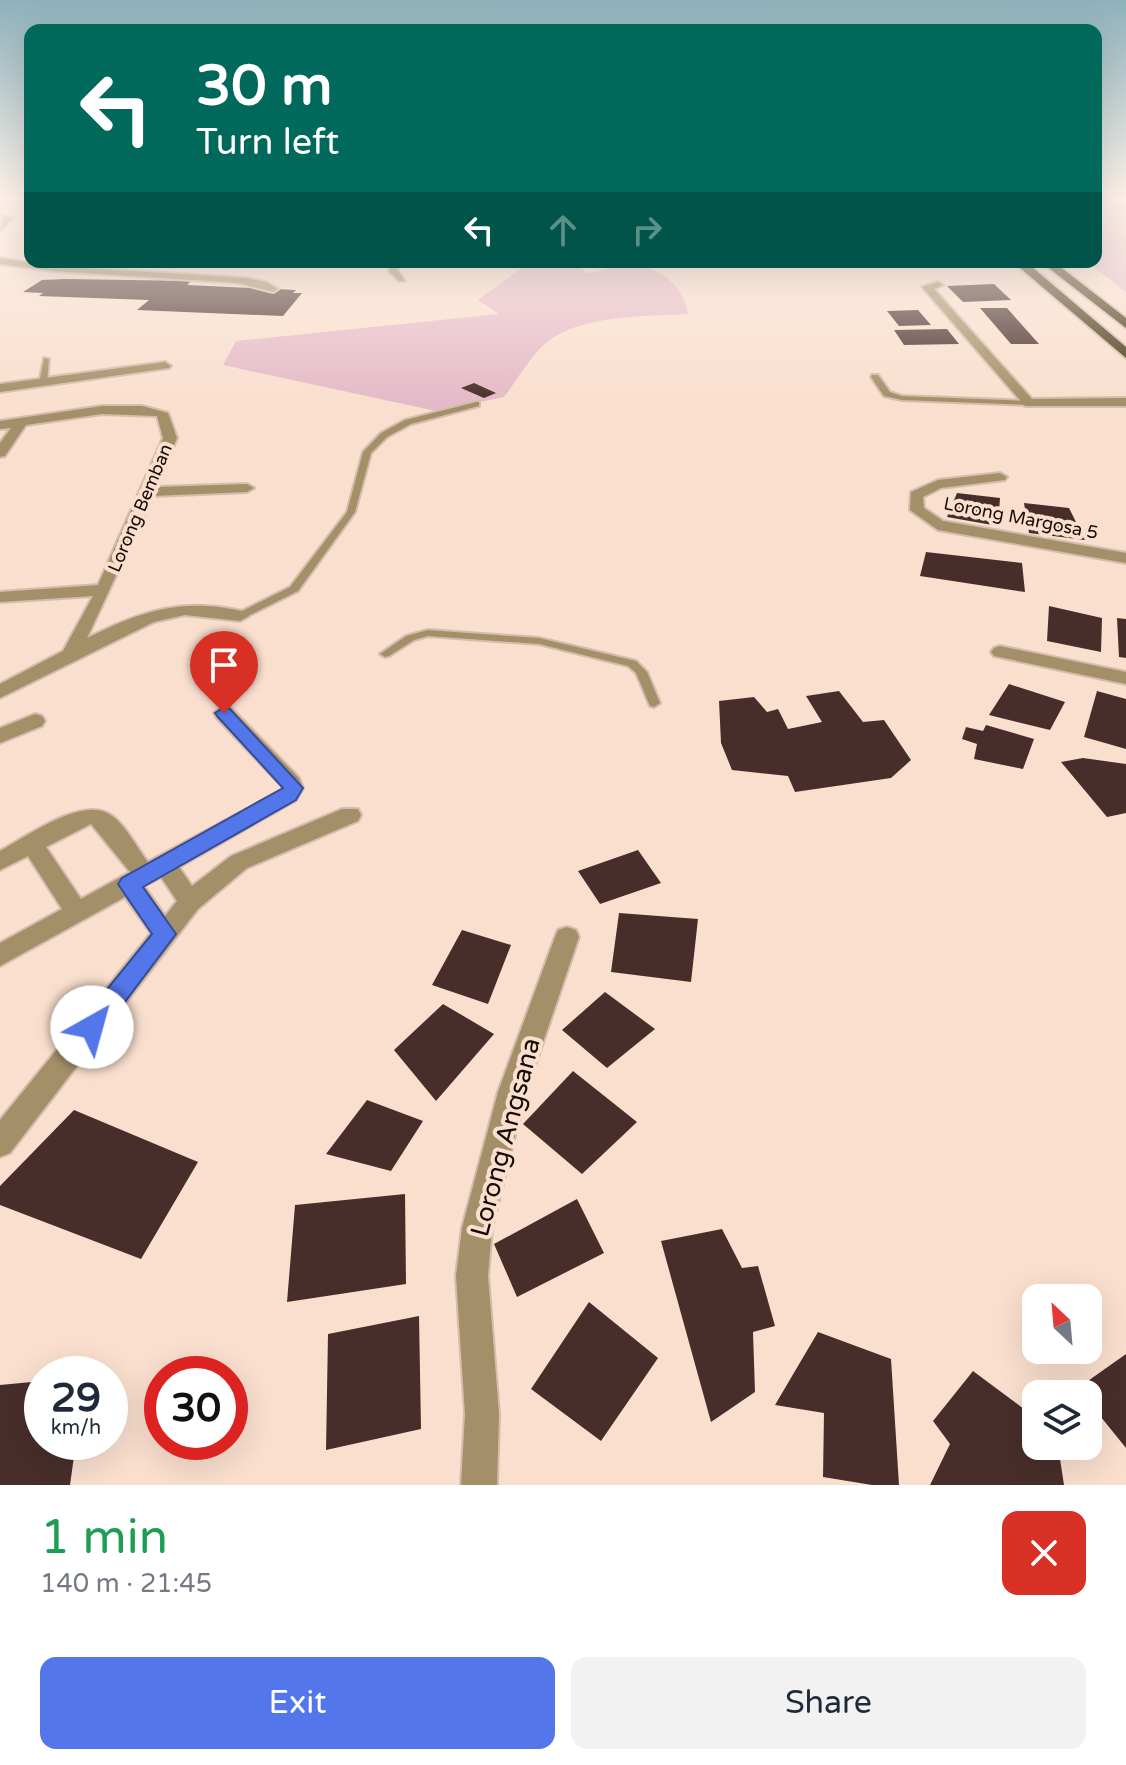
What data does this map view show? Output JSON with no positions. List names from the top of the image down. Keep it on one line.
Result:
{"streets":{"street":["Lorong Bemban","Lorong Margosa 5","Lorong Angsana"]},"north":"top left","page":{"turn":["30 m","Turn left"],"speed":"29 km/h","limit":"30","heading":["1 min","140 m · 21:45"],"buttons":["Exit","Share"]}}
